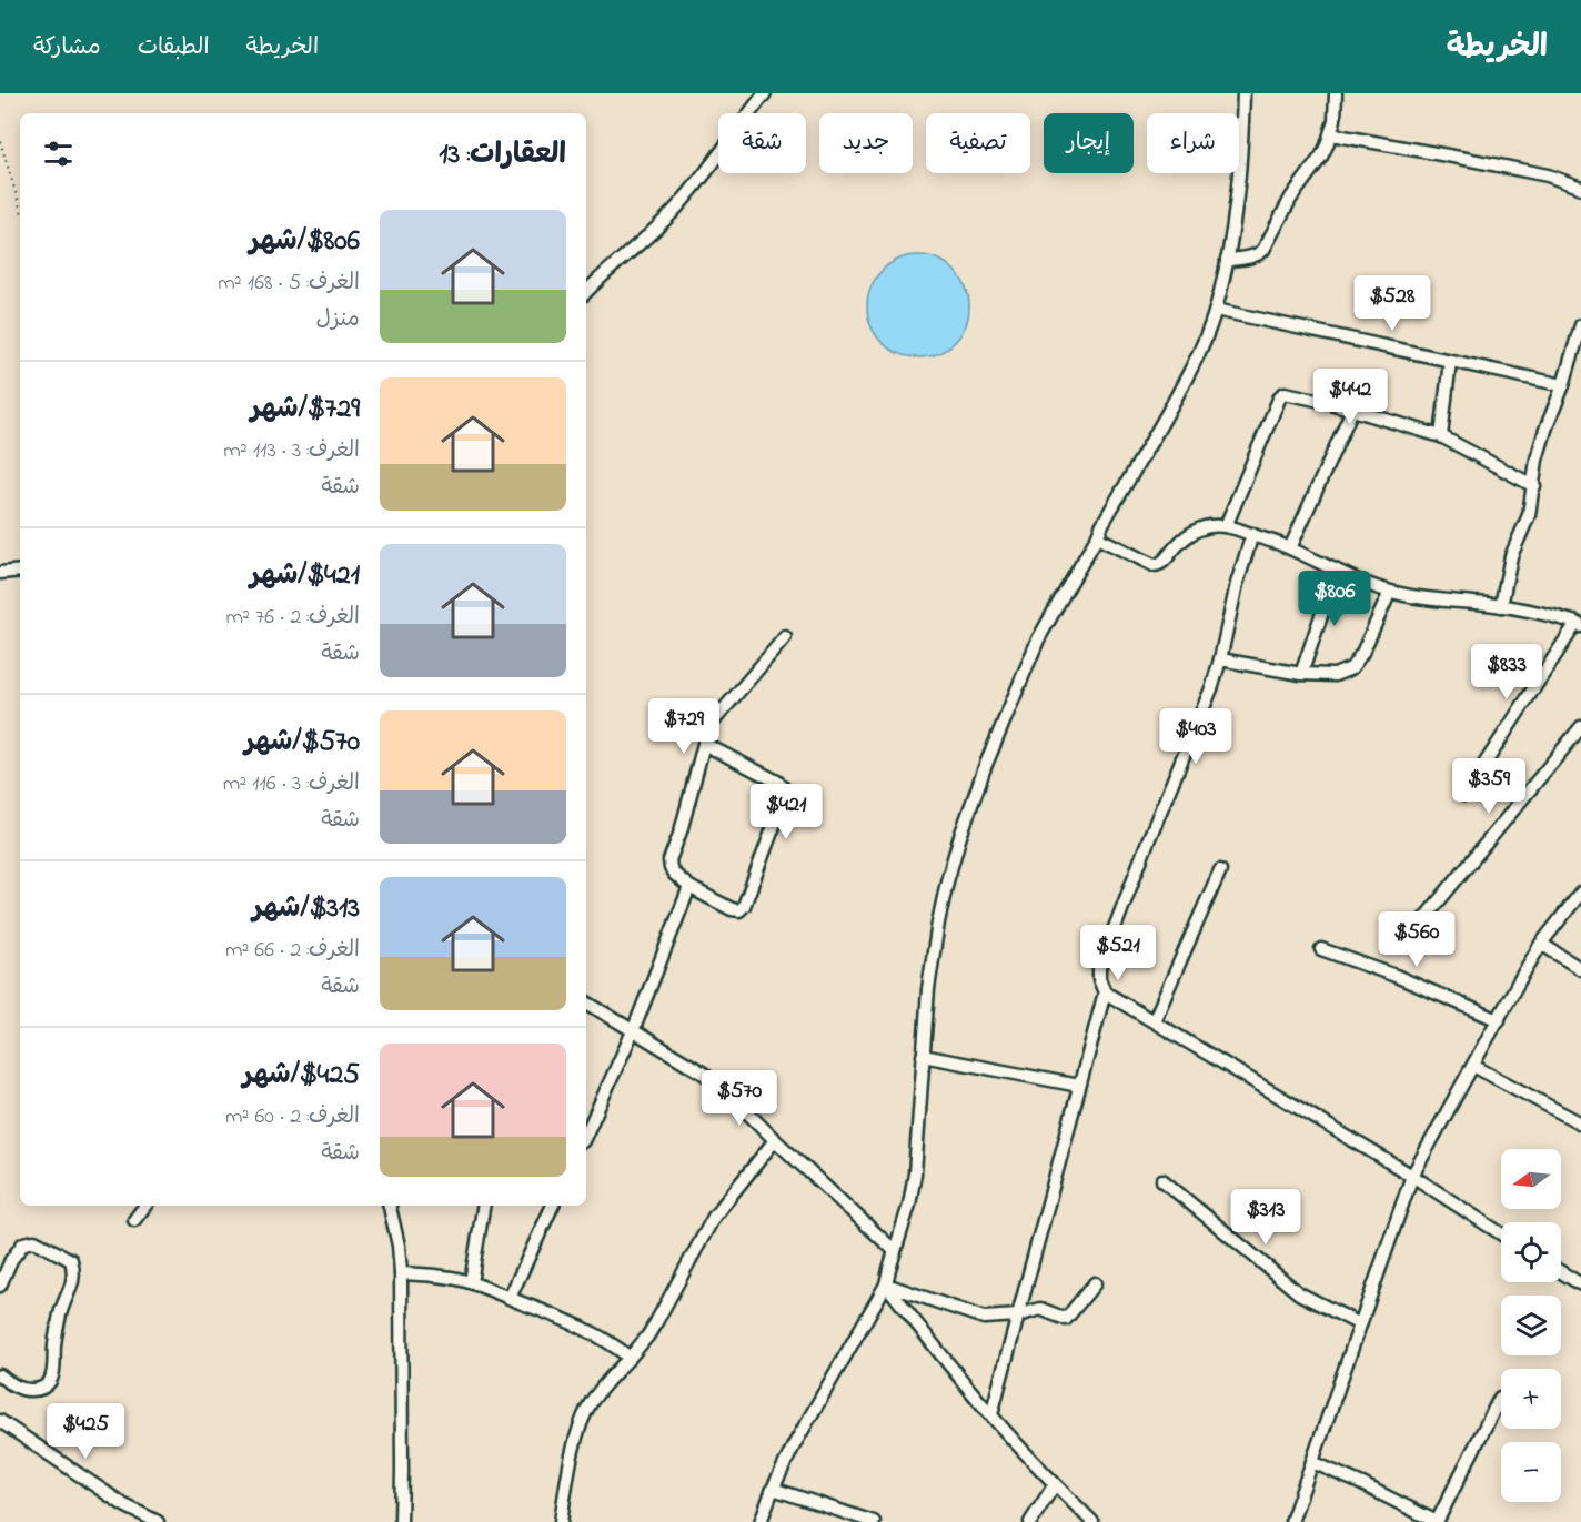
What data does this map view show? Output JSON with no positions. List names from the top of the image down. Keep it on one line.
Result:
{"north":"left","page":{"header":"الخريطة","nav":["الخريطة","الطبقات","مشاركة"],"chip":["شراء","إيجار","تصفية","جديد","شقة"],"heading":"العقارات: 13","list":[{"name":"$806/شهر","note":"الغرف: 5 · 168 m² · منزل"},{"name":"$729/شهر","note":"الغرف: 3 · 113 m² · شقة"},{"name":"$421/شهر","note":"الغرف: 2 · 76 m² · شقة"},{"name":"$570/شهر","note":"الغرف: 3 · 116 m² · شقة"},{"name":"$313/شهر","note":"الغرف: 2 · 66 m² · شقة"},{"name":"$425/شهر","note":"الغرف: 2 · 60 m² · شقة"}],"price":["$528","$442","$806","$833","$729","$403","$359","$421","$560","$521","$570","$313","$425"],"map_buttons":["+","−"]}}
